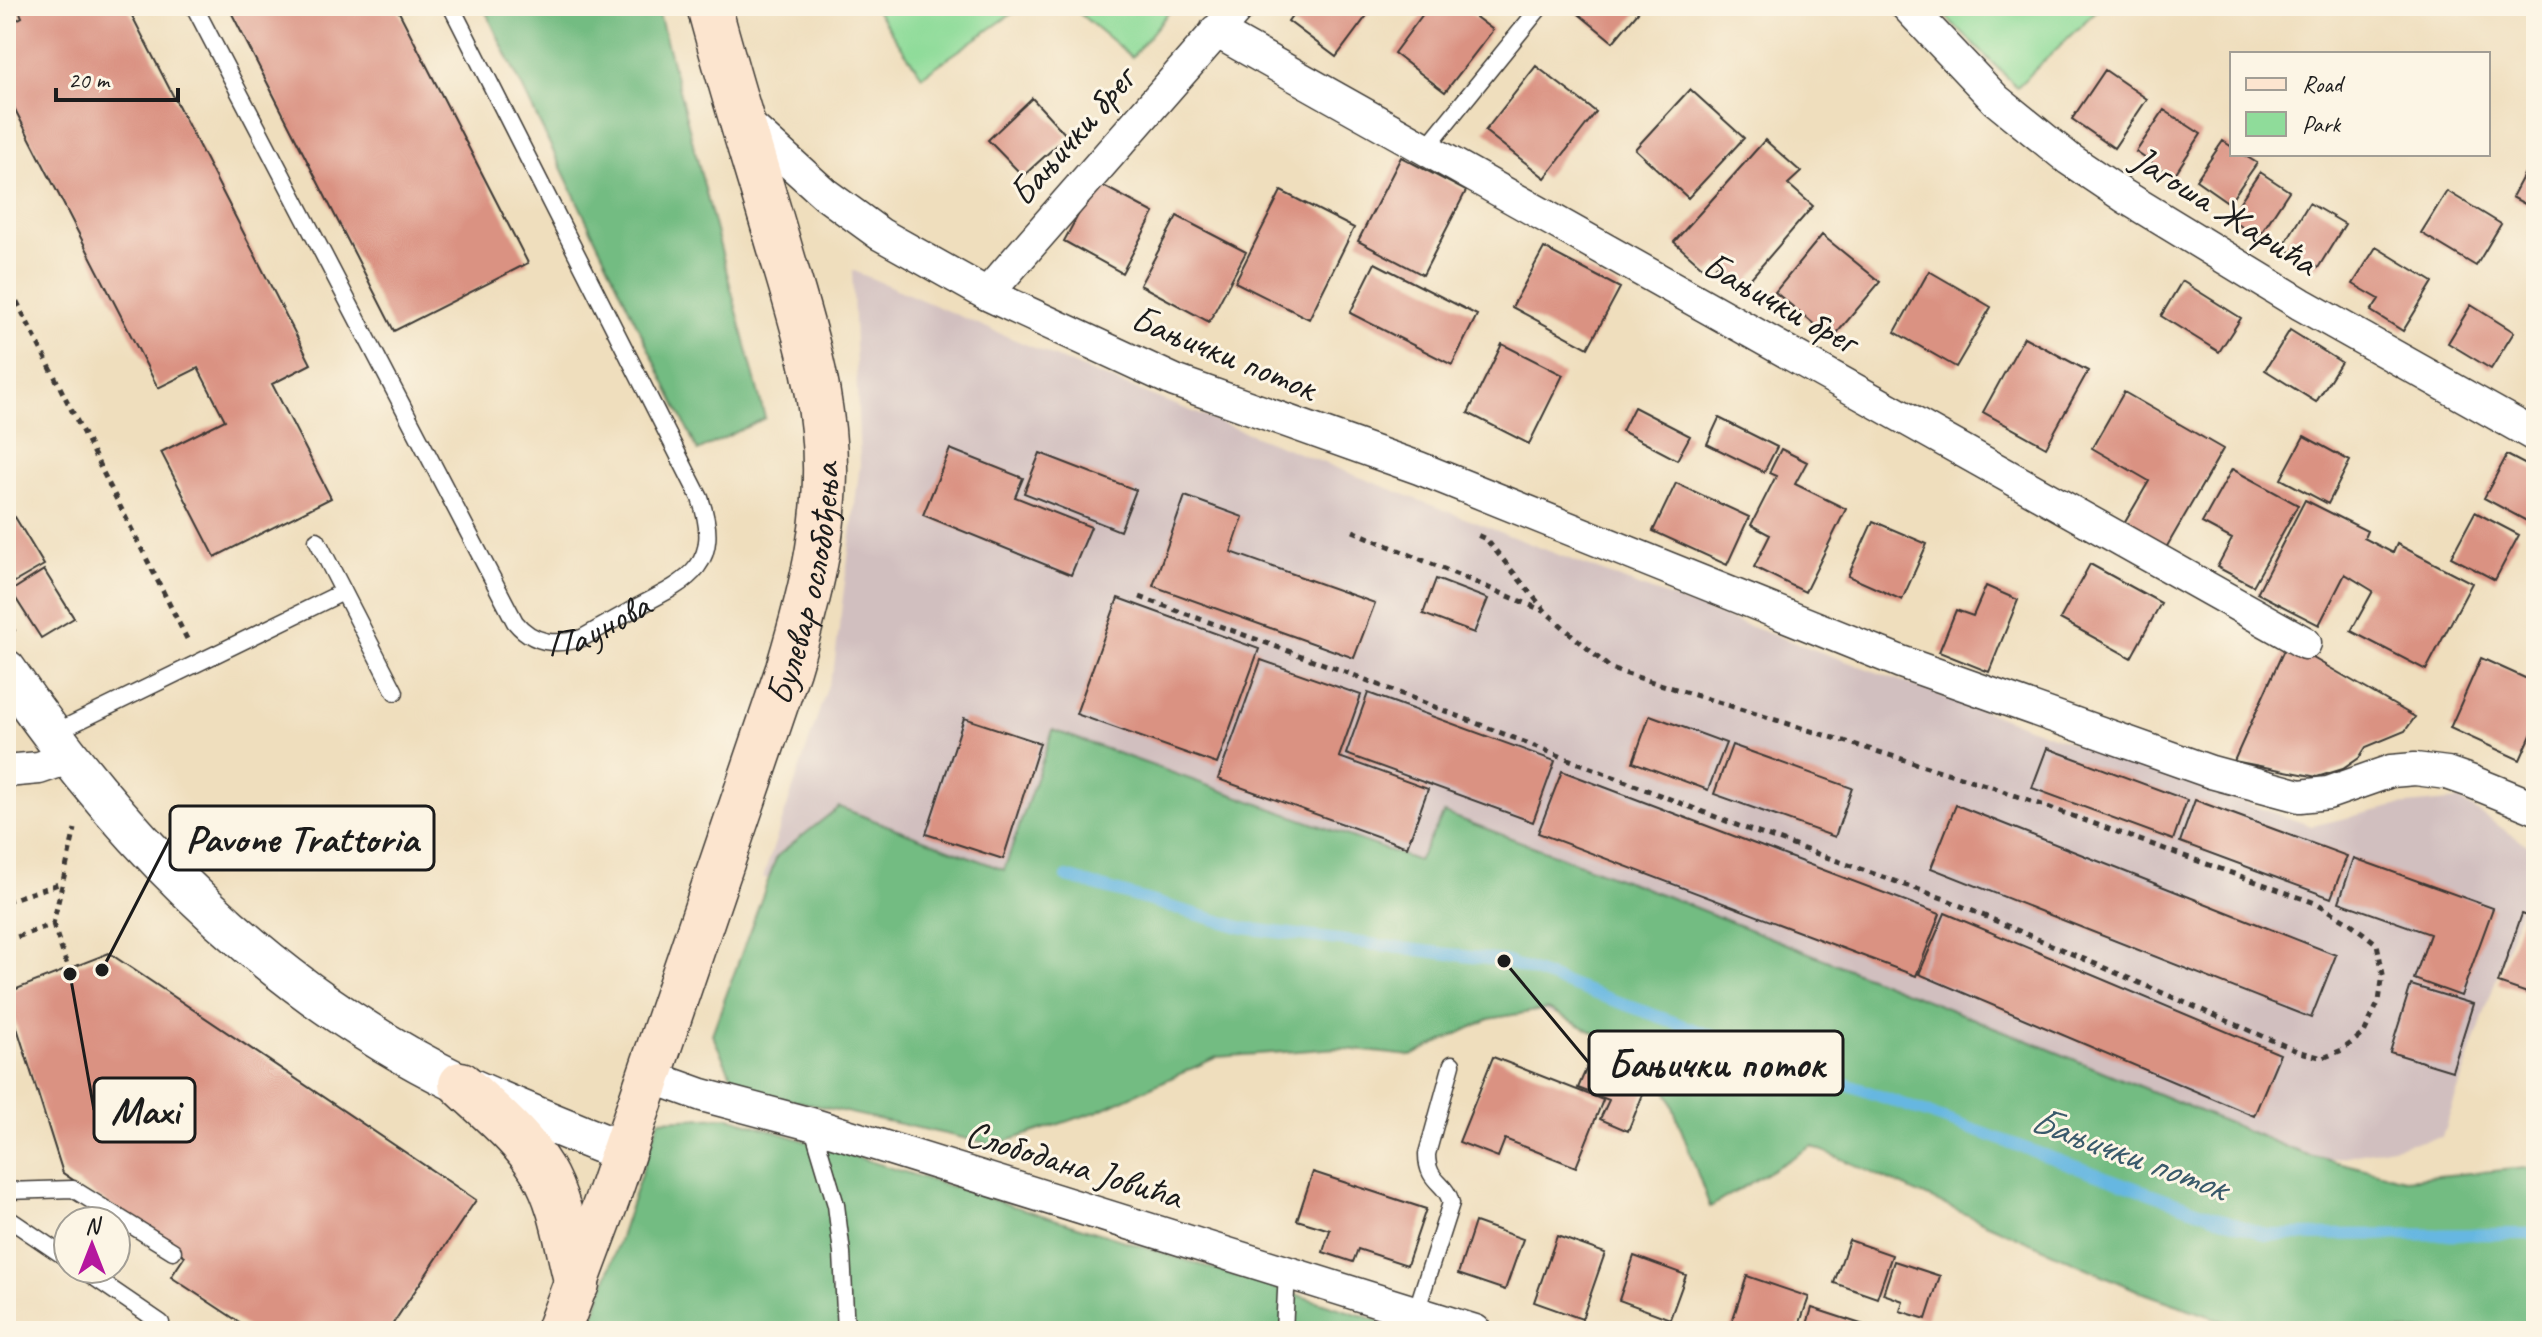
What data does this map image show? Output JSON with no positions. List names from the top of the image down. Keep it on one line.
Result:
{"streets":{"main road":["Булевар ослобођења"],"street":["Бањички брег","Јагоша Жарића","Бањички поток","Слободана Јовића"],"lane":["Паунова"]},"crossings":[["Бањички брег","Бањички поток"],["Бањички поток","Булевар ослобођења"],["Булевар ослобођења","Слободана Јовића"]],"water":["Бањички поток"],"places":["Бањички поток","Pavone Trattoria","Maxi"],"legend":["Road","Park"],"scale_bar":"20 m","north":"top"}
